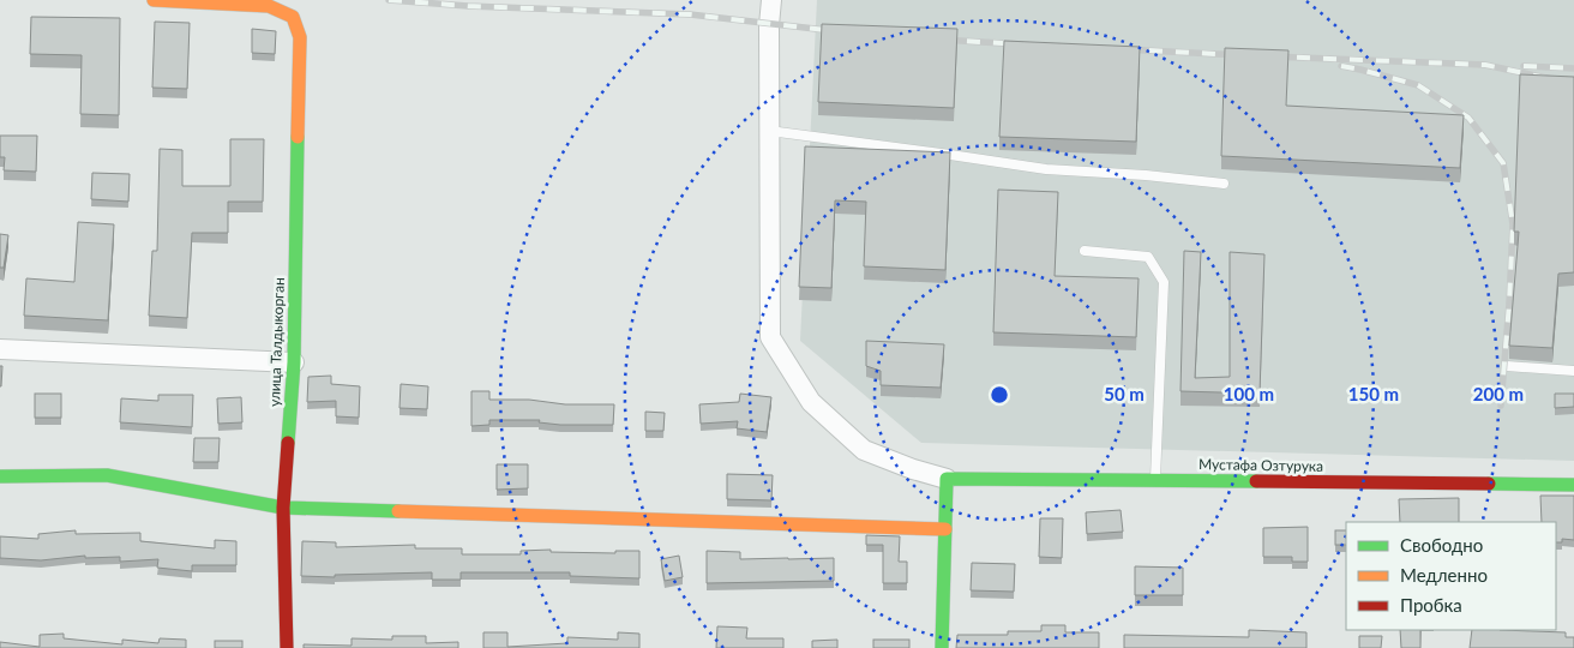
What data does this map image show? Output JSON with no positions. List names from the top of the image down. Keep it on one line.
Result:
{"streets":{"street":["улица Талдыкорган","Мустафа Озтурука"]},"legend":["Свободно","Медленно","Пробка"],"rings":["50 m","100 m","150 m","200 m"]}
